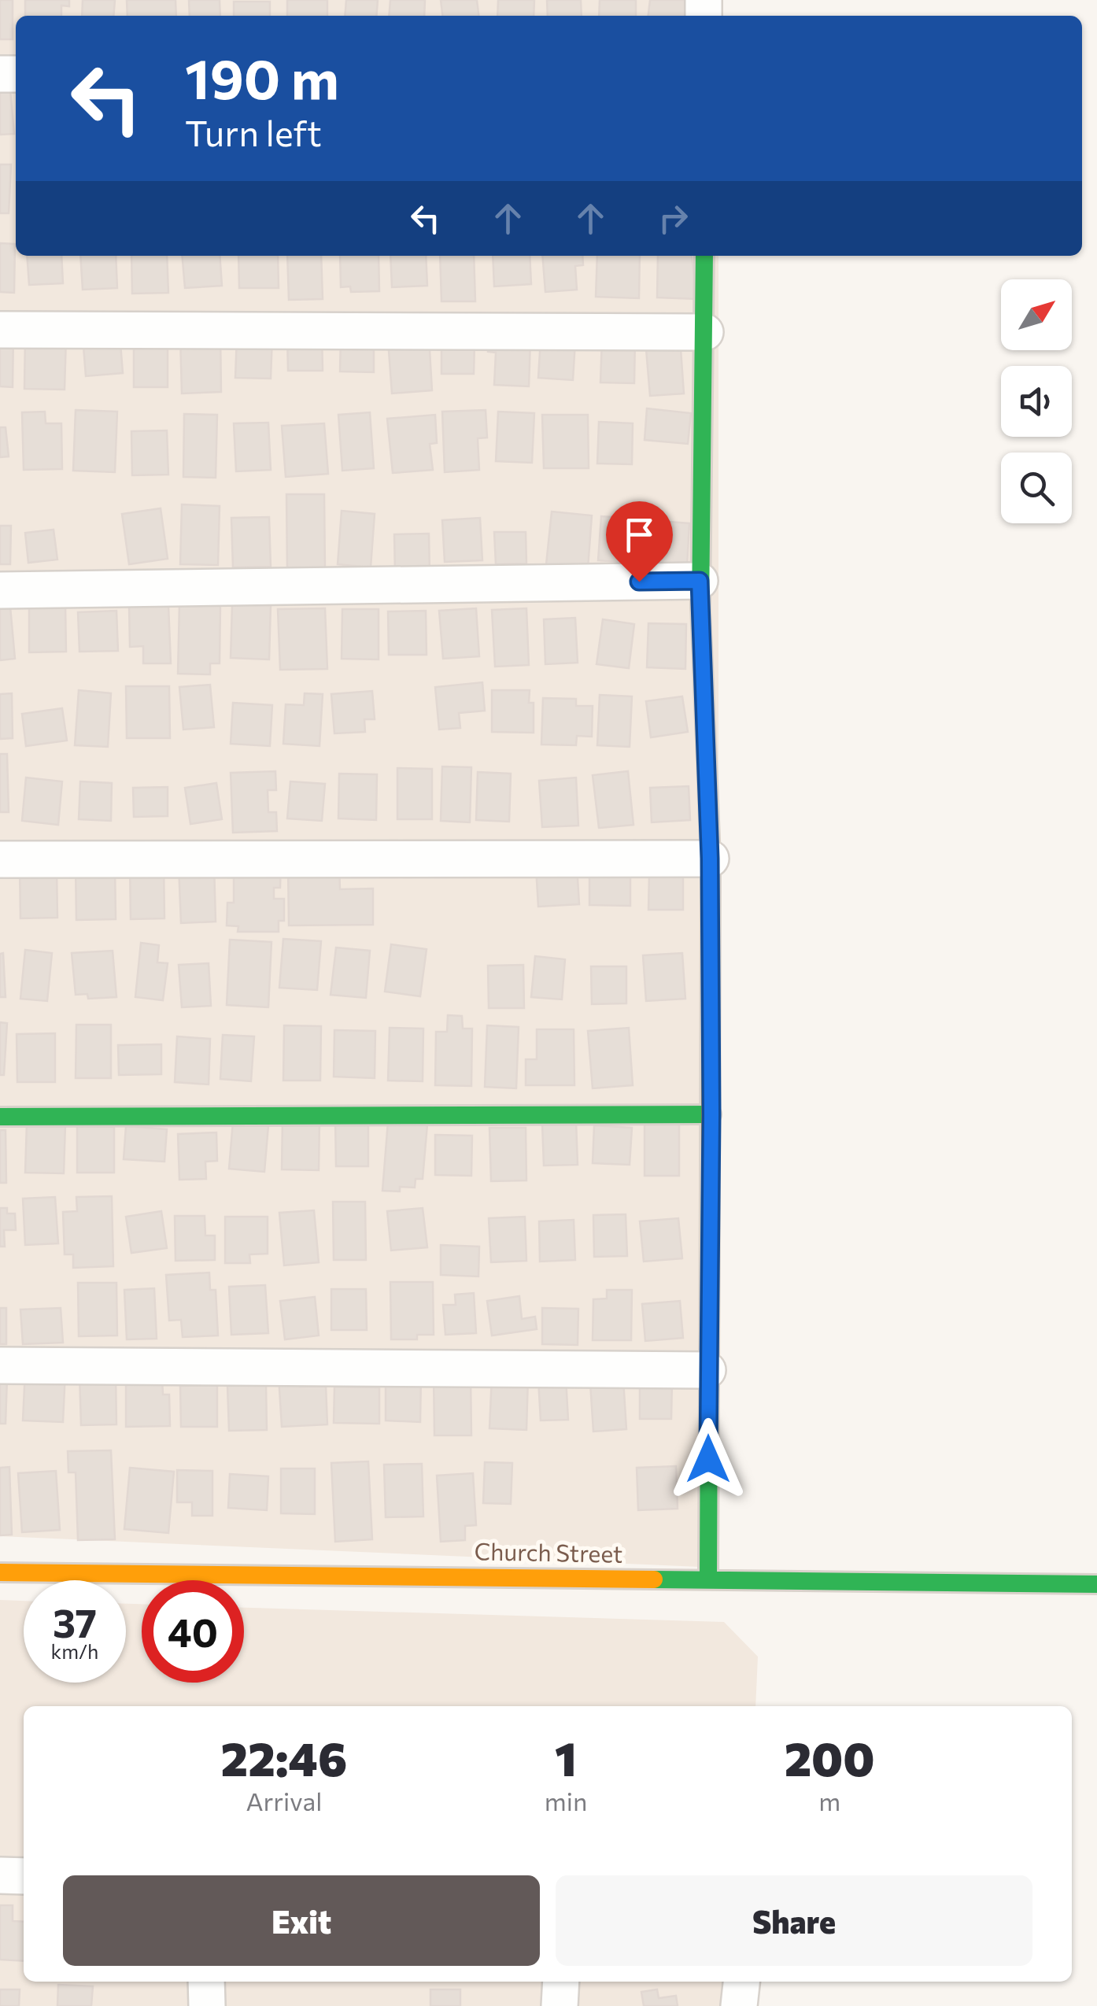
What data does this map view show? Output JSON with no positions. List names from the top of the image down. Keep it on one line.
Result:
{"streets":{"street":["Church Street"]},"north":"top right","page":{"turn":["190 m","Turn left"],"speed":"37 km/h","limit":"40","eta":["22:46","Arrival","1","min","200","m"],"buttons":["Exit","Share"]}}
